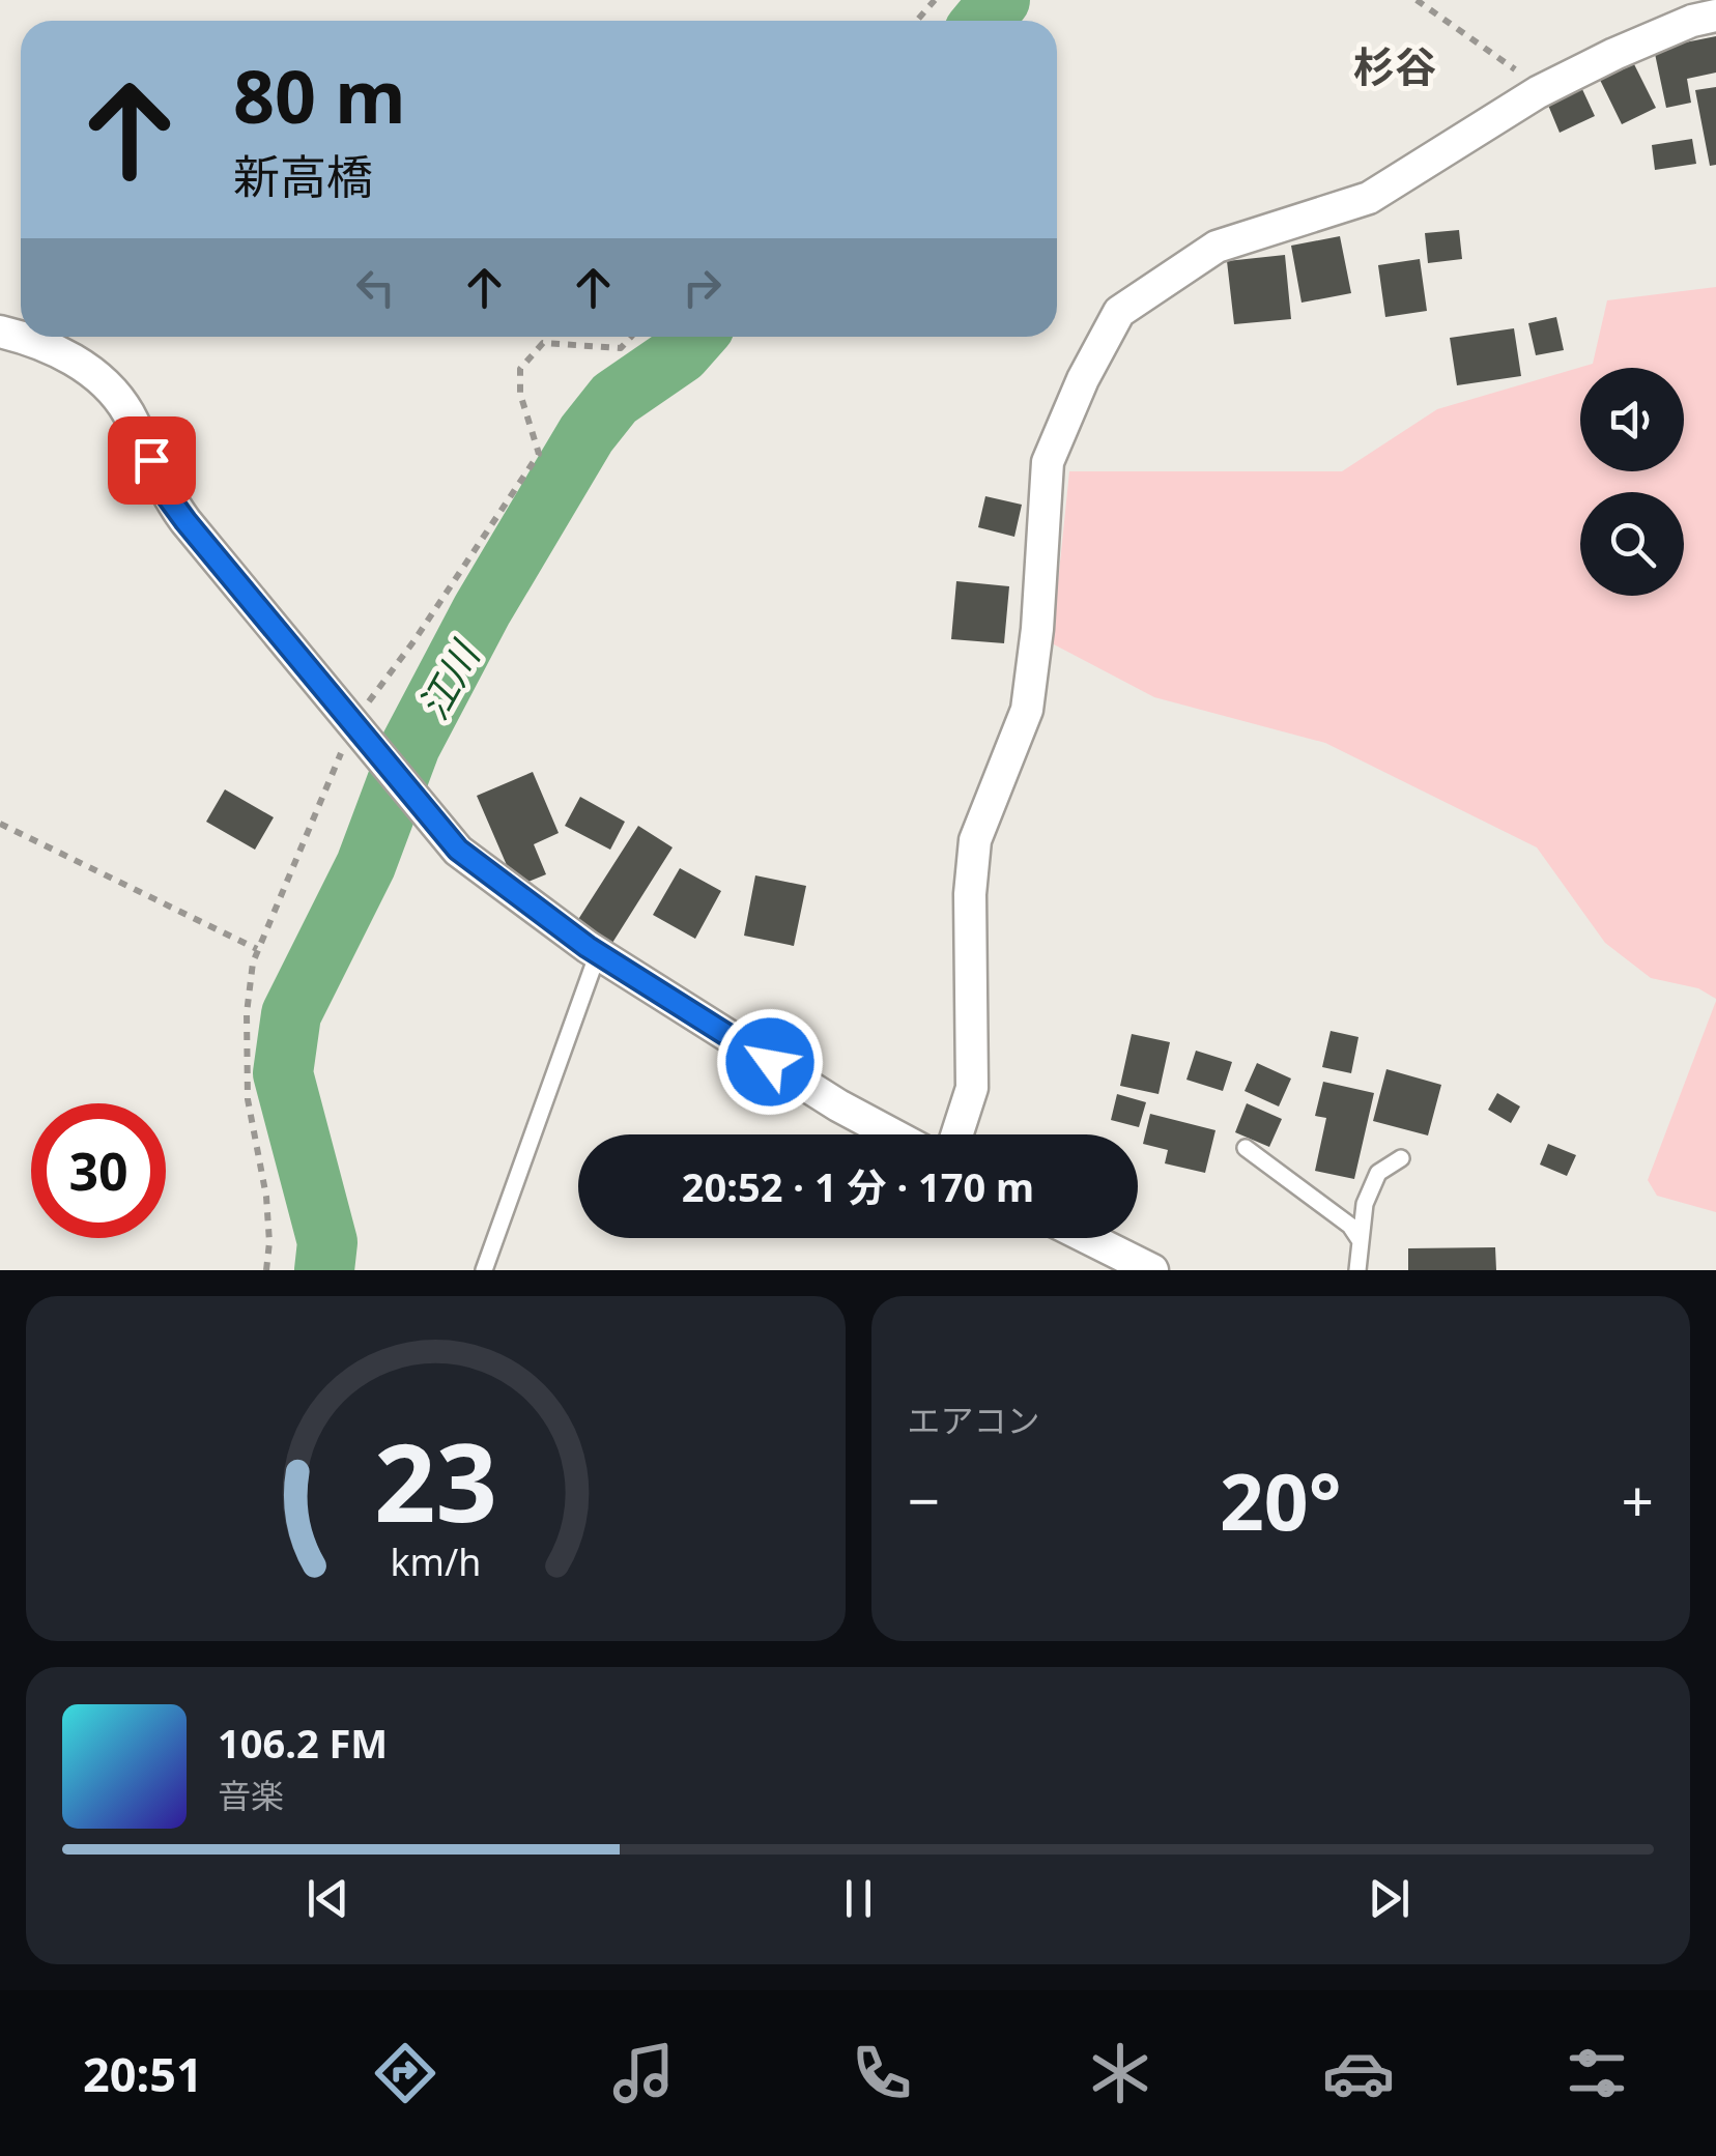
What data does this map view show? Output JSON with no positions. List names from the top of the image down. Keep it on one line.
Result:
{"districts":["杉谷"],"water":["江川"],"page":{"turn":["80 m","新高橋"],"limit":"30","trip":"20:52 · 1 分 · 170 m","tile":"エアコン","heat":["−","20°","+"],"song":["106.2 FM","音楽"],"tabs":"20:51","gauge":["23","km/h"]}}
